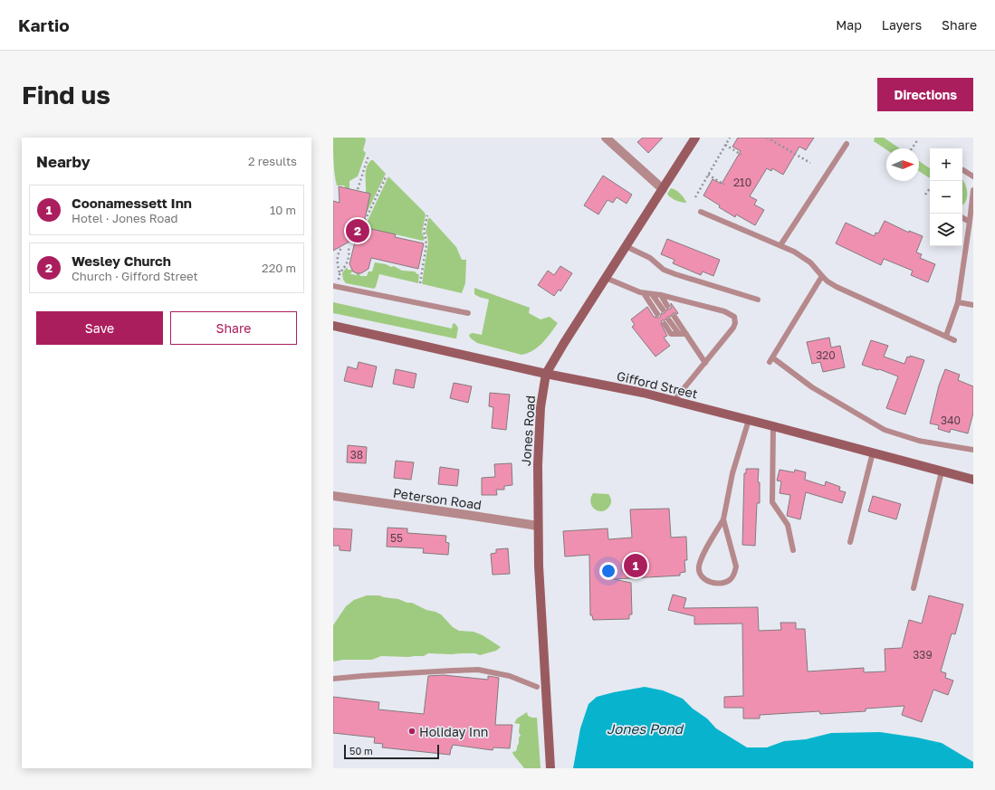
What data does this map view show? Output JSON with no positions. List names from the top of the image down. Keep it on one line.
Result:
{"streets":{"main road":["Gifford Street","Jones Road"],"street":["Peterson Road"]},"crossings":[["Gifford Street","Jones Road"],["Jones Road","Peterson Road"]],"water":["Jones Pond"],"places":["Holiday Inn"],"house_numbers":["210","320","340","38","55","339"],"scale_bar":"50 m","north":"right","page":{"header":"Kartio","nav":["Map","Layers","Share"],"buttons":["Directions",["Save","Share"]],"title":"Find us","heading":["Nearby","2 results"],"map_buttons":["+","−"],"list":[{"mark":"1","name":"Coonamessett Inn","note":"Hotel · Jones Road","value":"10 m"},{"mark":"2","name":"Wesley Church","note":"Church · Gifford Street","value":"220 m"}],"pins":["2","1"],"scale":"50 m"}}
